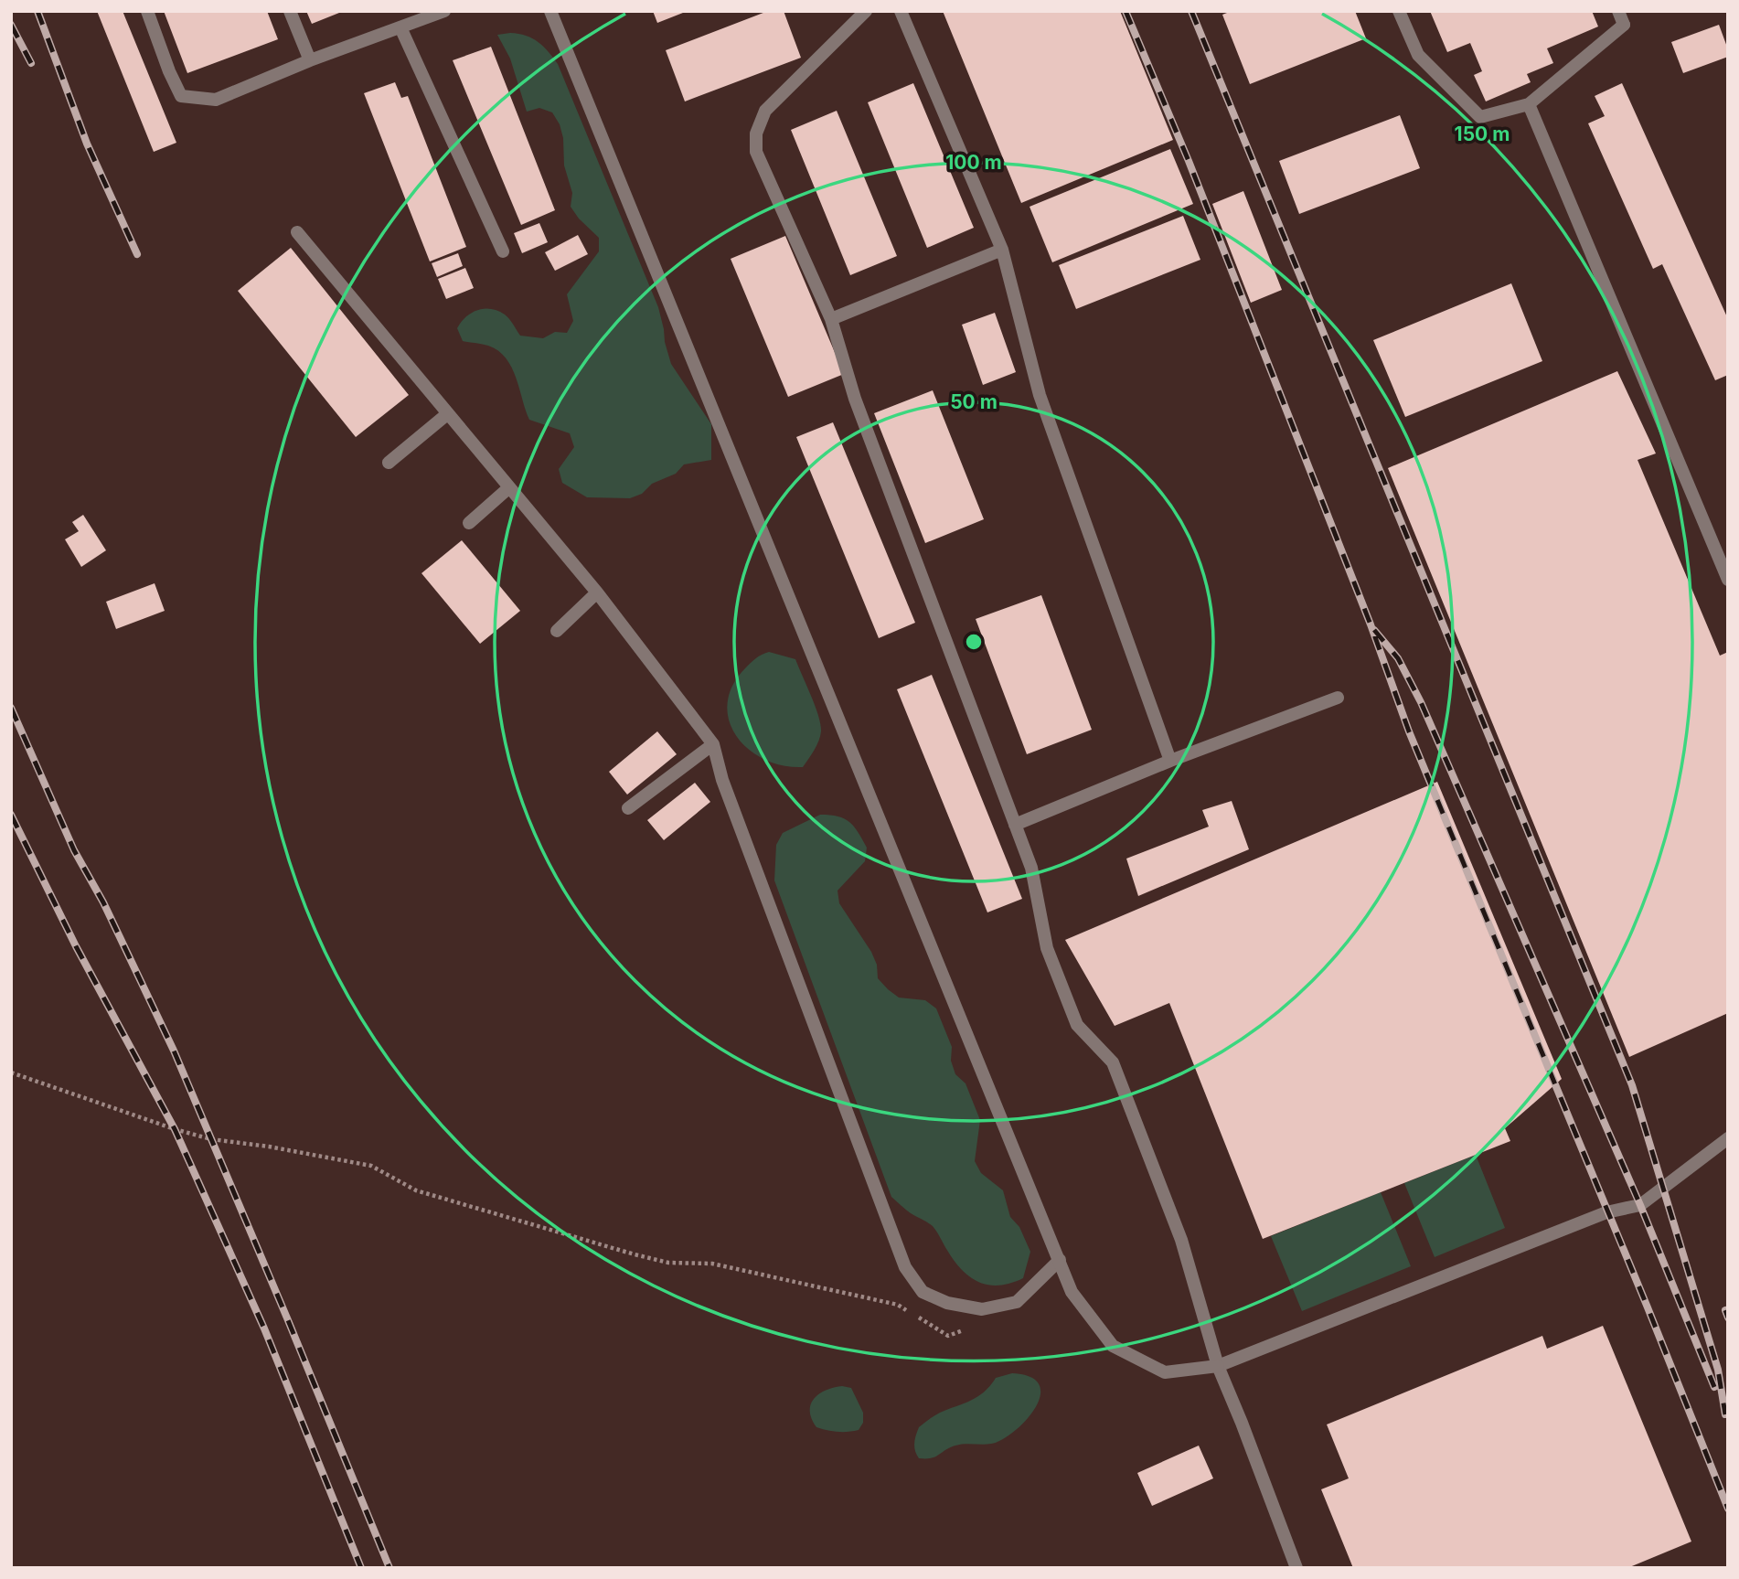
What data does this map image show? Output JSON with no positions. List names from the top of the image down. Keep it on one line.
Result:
{"rings":["150 m","100 m","50 m"]}
